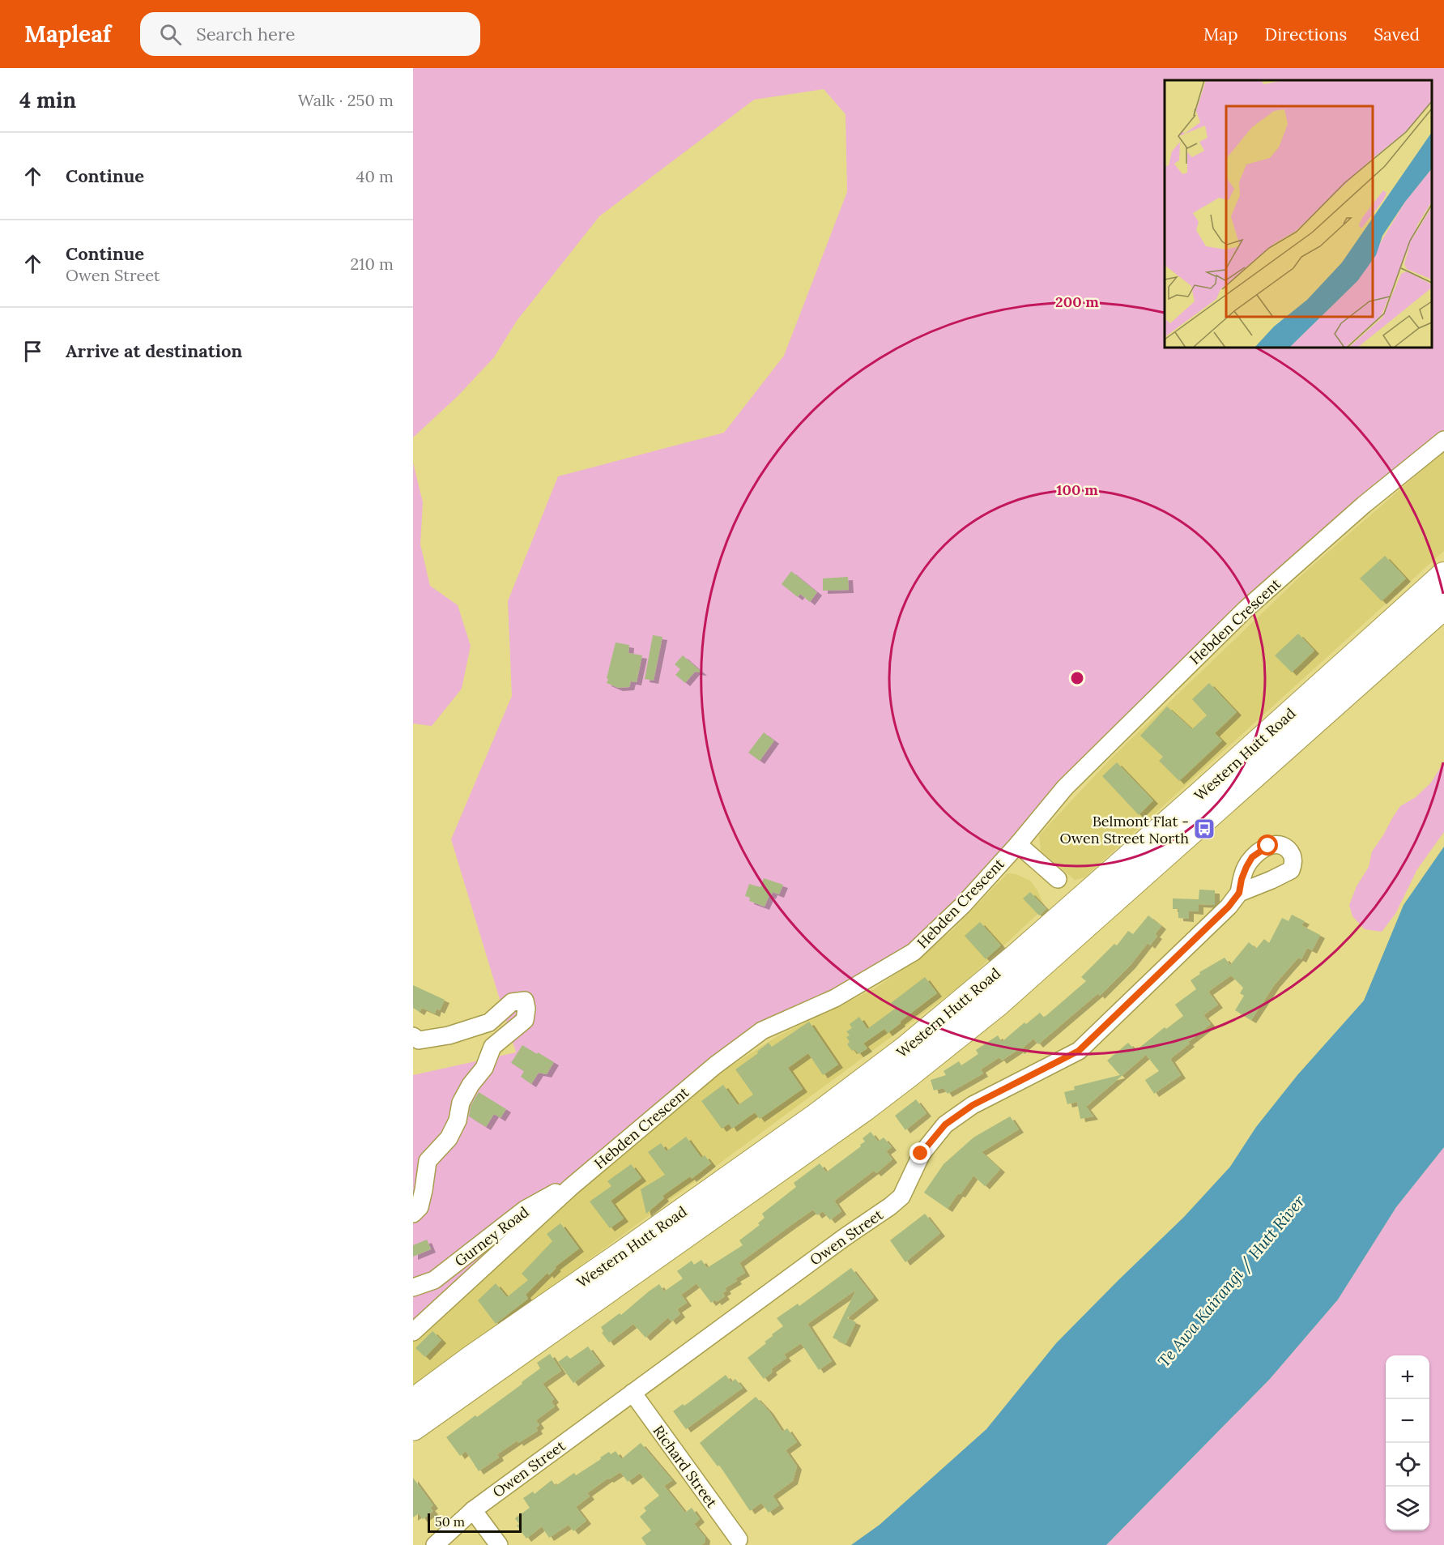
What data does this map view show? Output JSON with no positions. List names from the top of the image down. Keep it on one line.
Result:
{"streets":{"highway":["Western Hutt Road"],"street":["Hebden Crescent","Gurney Road","Owen Street","Richard Street"]},"crossings":[["Hebden Crescent","Gurney Road"],["Owen Street","Richard Street"]],"water":["Te Awa Kairangi / Hutt River"],"places":{"bus stop":["Belmont Flat - Owen Street North"]},"scale_bar":"50 m","page":{"header":"Mapleaf","search":"Search here","nav":["Map","Directions","Saved"],"heading":["4 min","Walk · 250 m"],"list":[["Continue","40 m"],["Continue","Owen Street","210 m"],"Arrive at destination"],"map_buttons":["+","−"],"scale":"50 m"},"rings":["200 m","100 m"]}
